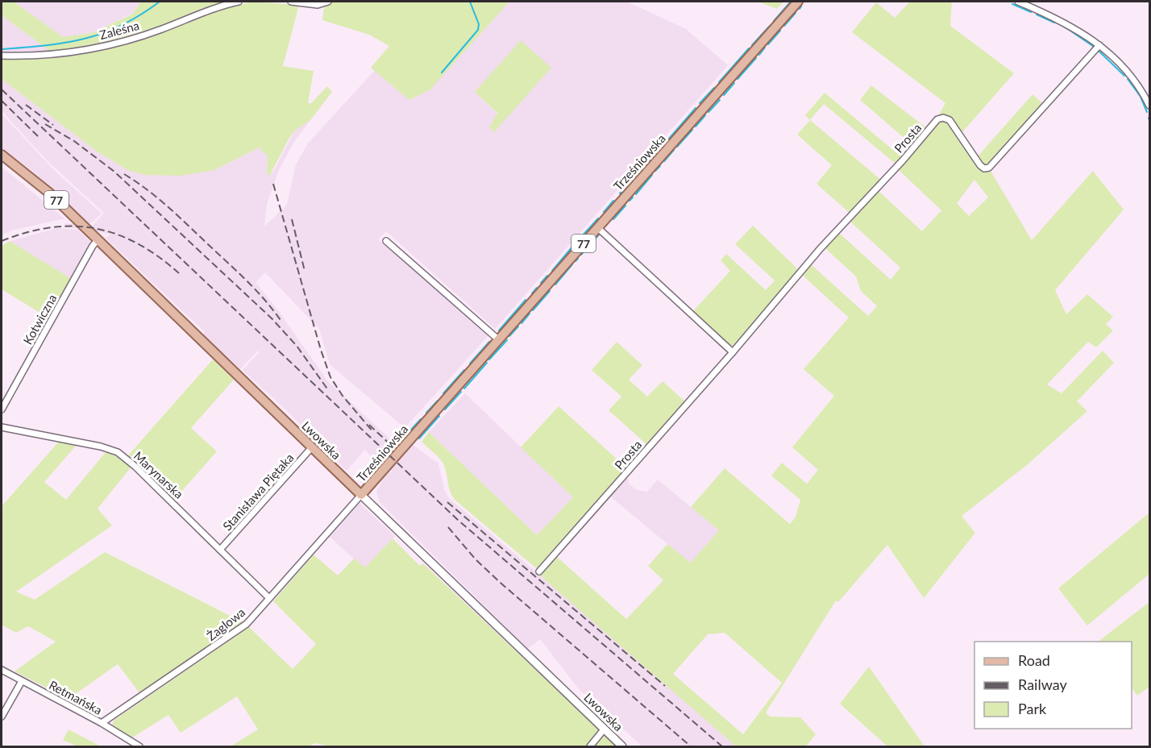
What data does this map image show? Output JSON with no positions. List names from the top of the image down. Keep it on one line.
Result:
{"streets":{"main road":["Trześniowska","77","Lwowska"],"street":["Zaleśna","Prosta","Kotwiczna","Marynarska","Stanisława Piętaka","Żaglowa","Retmańska"]},"crossings":[["Trześniowska","Lwowska"],["Trześniowska","Żaglowa"],["Kotwiczna","Lwowska"],["Lwowska","Stanisława Piętaka"],["Lwowska","Żaglowa"],["Marynarska","Stanisława Piętaka"],["Marynarska","Żaglowa"],["Żaglowa","Retmańska"]],"legend":["Road","Railway","Park"]}
